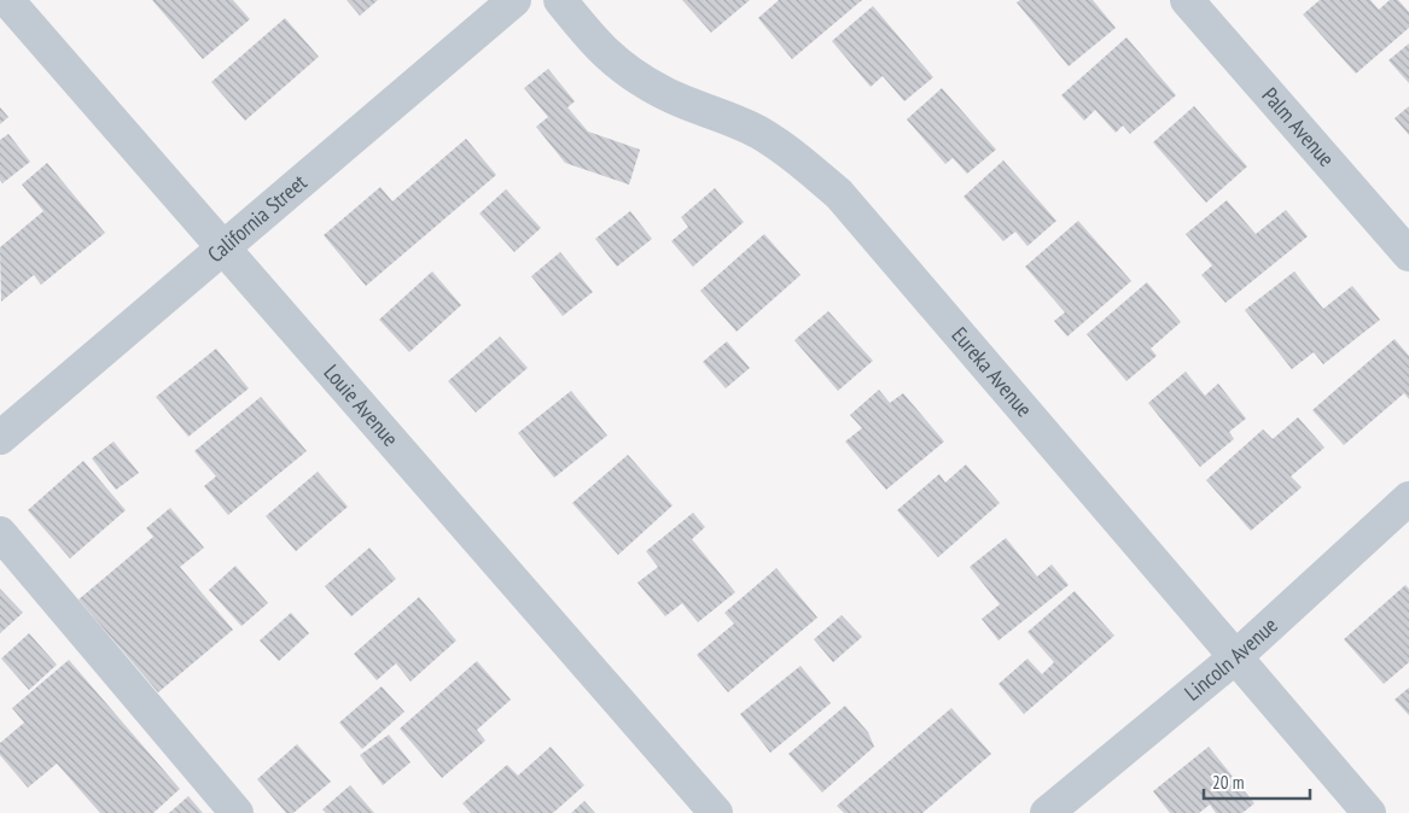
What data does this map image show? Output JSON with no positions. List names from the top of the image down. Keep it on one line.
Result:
{"streets":{"street":["Palm Avenue","California Street","Eureka Avenue","Louie Avenue","Lincoln Avenue"]},"crossings":[["California Street","Louie Avenue"],["Eureka Avenue","Lincoln Avenue"]],"scale_bar":"20 m"}
